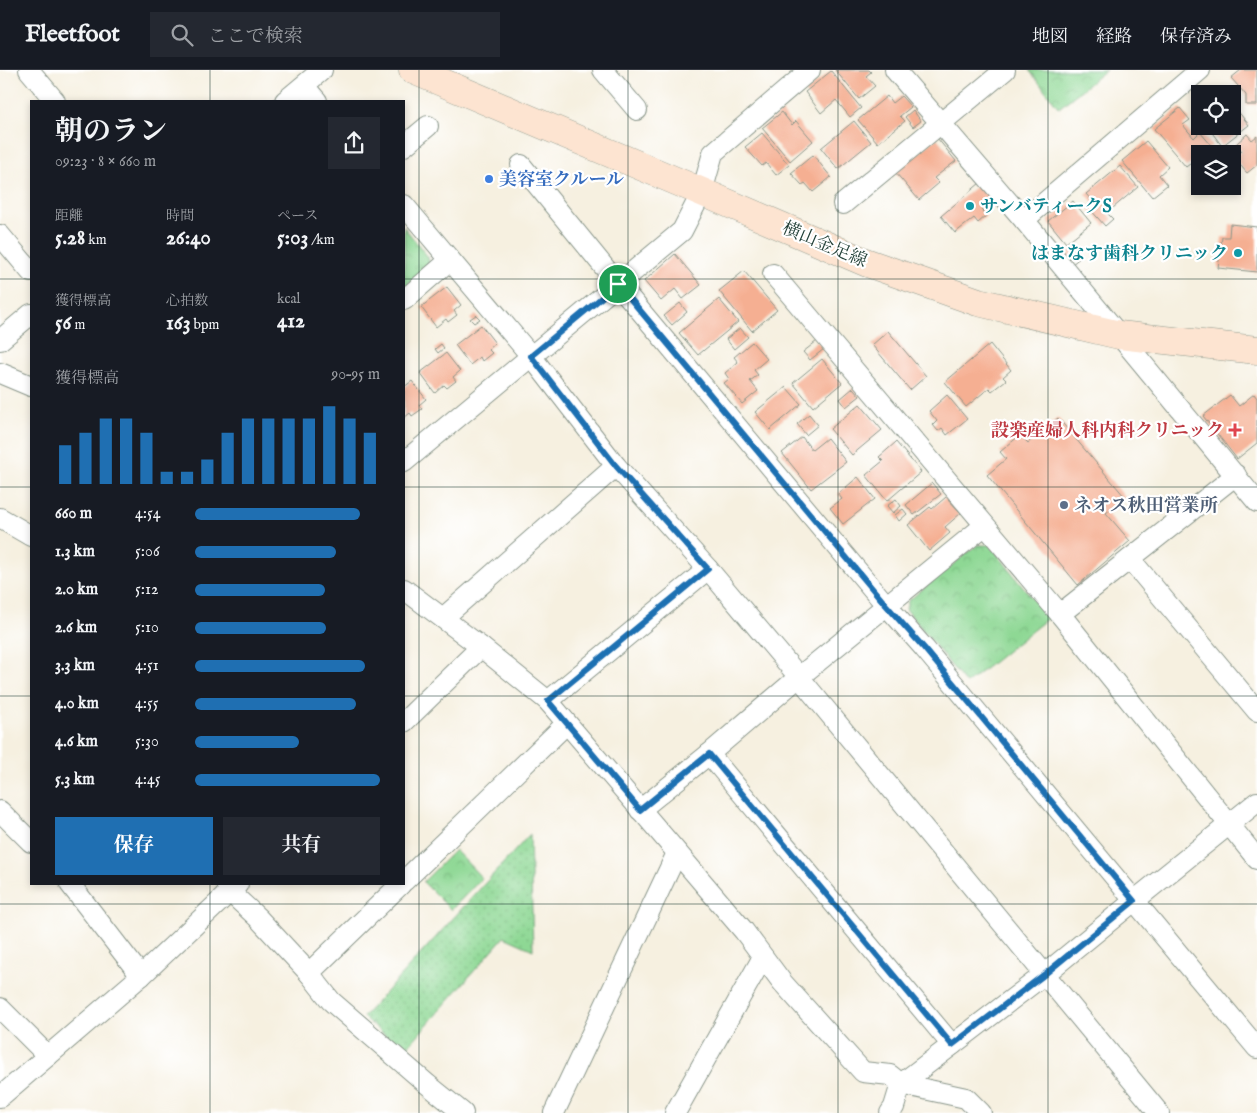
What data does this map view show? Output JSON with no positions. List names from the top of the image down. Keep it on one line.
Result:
{"streets":{"street":["横山金足線"]},"places":{"other":["美容室クルール","サンバティークS","はまなす歯科クリニック","ネオス秋田営業所"],"health":["設楽産婦人科内科クリニック"]},"page":{"header":"Fleetfoot","search":"ここで検索","nav":["地図","経路","保存済み"],"heading":["朝のラン","09:23 · 8 × 660 m"],"stats":[["距離","5.28 km"],["時間","26:40"],["ペース","5:03 /km"],["獲得標高","56 m"],["心拍数","163 bpm"],["kcal","412"]],"chart":["獲得標高","90–95 m"],"list":[{"name":"660 m","note":"4:54"},{"name":"1.3 km","note":"5:06"},{"name":"2.0 km","note":"5:12"},{"name":"2.6 km","note":"5:10"},{"name":"3.3 km","note":"4:51"},{"name":"4.0 km","note":"4:55"},{"name":"4.6 km","note":"5:30"},{"name":"5.3 km","note":"4:45"}],"buttons":["保存","共有"]}}
